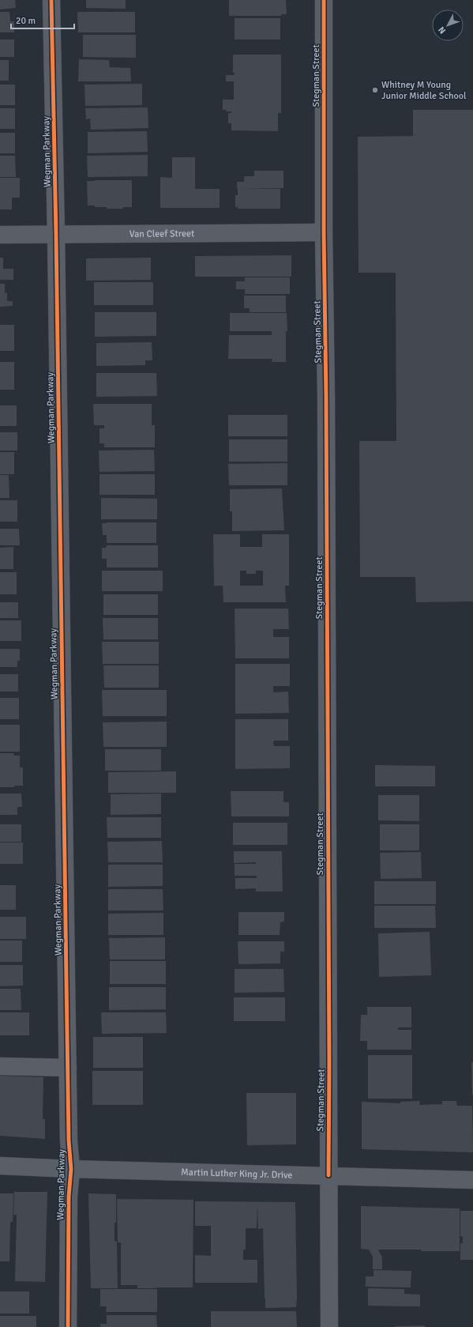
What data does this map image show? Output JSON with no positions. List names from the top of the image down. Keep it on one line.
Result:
{"streets":{"street":["Stegman Street","Wegman Parkway","Van Cleef Street","Martin Luther King Jr. Drive"]},"crossings":[["Stegman Street","Van Cleef Street"],["Stegman Street","Martin Luther King Jr. Drive"],["Wegman Parkway","Van Cleef Street"],["Wegman Parkway","Martin Luther King Jr. Drive"]],"places":["Whitney M Young Junior Middle School"],"scale_bar":"20 m","north":"bottom left"}
